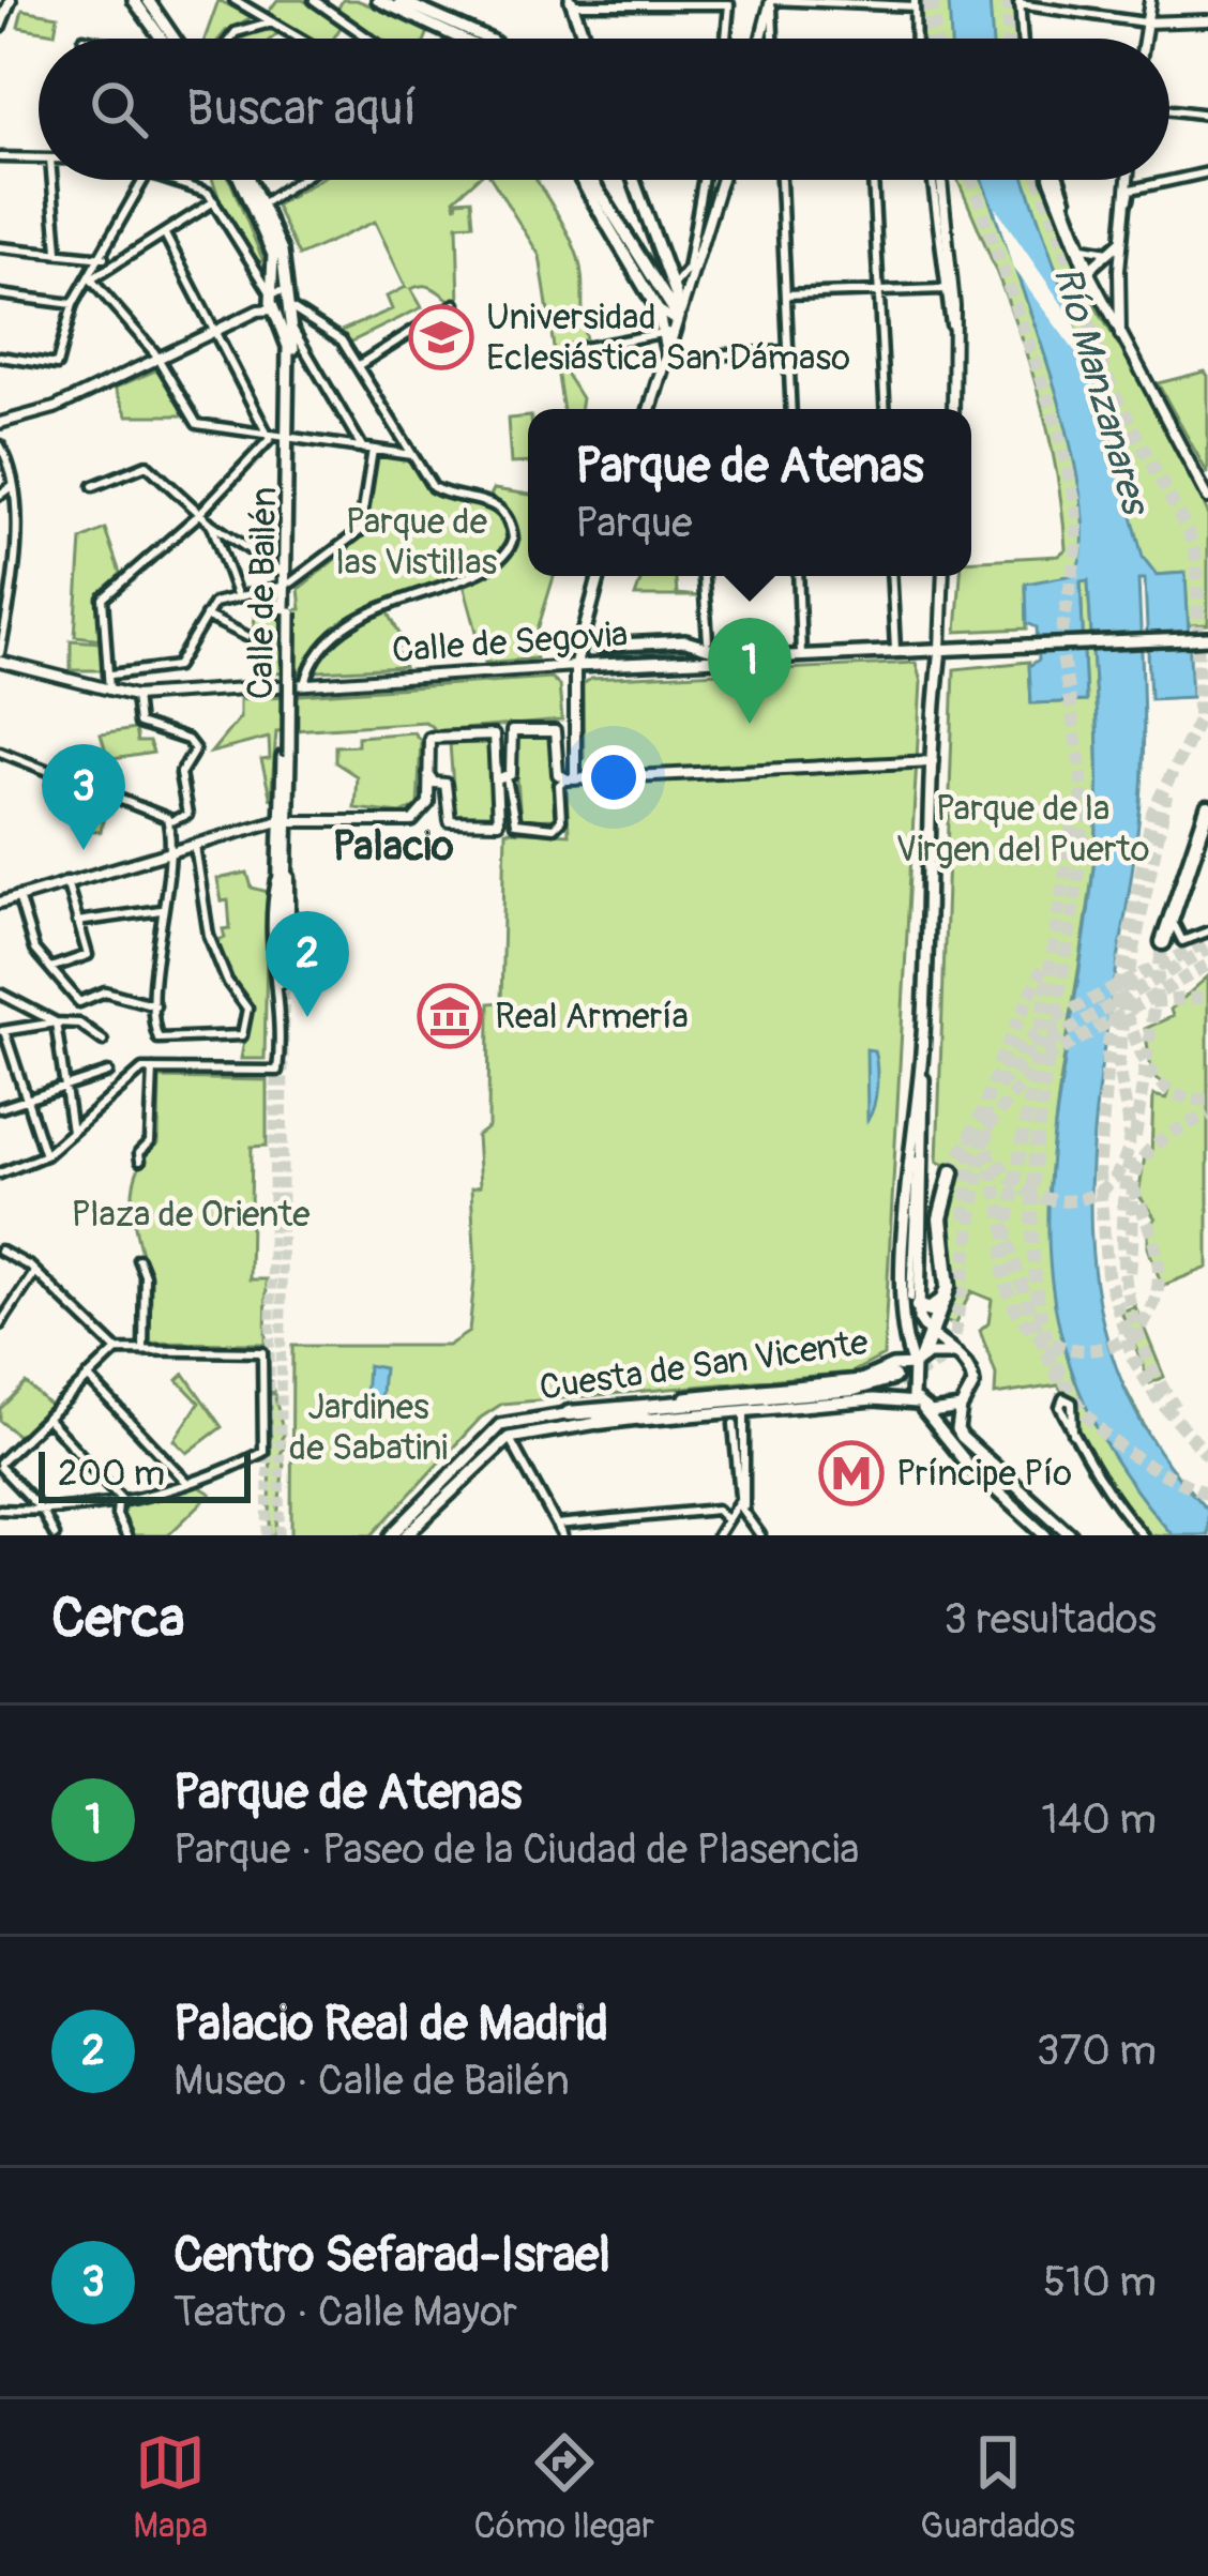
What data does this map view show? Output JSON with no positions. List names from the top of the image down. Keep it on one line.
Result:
{"streets":{"main road":["Calle de Bailén","Calle de Segovia","Cuesta de San Vicente"]},"districts":["Palacio"],"water":["Río Manzanares"],"parks":["Parque de las Vistillas","Parque de la Virgen del Puerto","Plaza de Oriente","Jardines de Sabatini"],"places":{"school or university":["Universidad Eclesiástica San Dámaso"],"museum":["Real Armería"],"metro station":["Príncipe Pío"]},"scale_bar":"200 m","page":{"search":"Buscar aquí","popup":["Parque de Atenas","Parque"],"pins":["1","3","2"],"scale":"200 m","heading":["Cerca","3 resultados"],"list":[{"mark":"1","name":"Parque de Atenas","note":"Parque · Paseo de la Ciudad de Plasencia","value":"140 m"},{"mark":"2","name":"Palacio Real de Madrid","note":"Museo · Calle de Bailén","value":"370 m"},{"mark":"3","name":"Centro Sefarad-Israel","note":"Teatro · Calle Mayor","value":"510 m"}],"nav":["Mapa","Cómo llegar","Guardados"]}}
